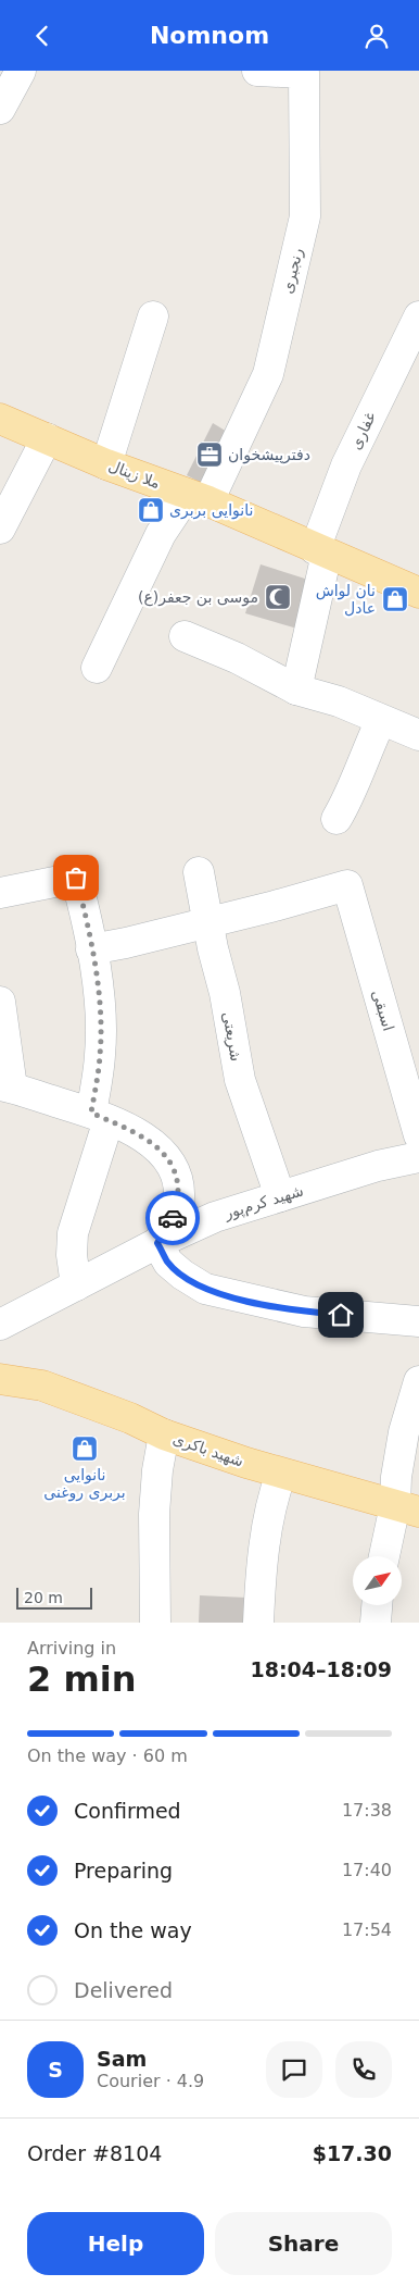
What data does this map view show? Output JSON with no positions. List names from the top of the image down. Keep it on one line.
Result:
{"streets":{"main road":["ملا زینال","شهید باکری"],"street":["رنجبری","غفاری","اسبقی","شریعتی","شهید کرم‌پور"]},"crossings":[["رنجبری","ملا زینال"],["غفاری","ملا زینال"],["اسبقی","شریعتی"],["شریعتی","شهید کرم‌پور"]],"places":{"office":["دفترپیشخوان"],"shop":["نانوایی بربری","نان لواش عادل","نانوایی بربری روغنی"],"mosque":["موسی بن جعفر(ع)"]},"scale_bar":"20 m","north":"top right","page":{"header":"Nomnom","scale":"20 m","heading":["2 min","Arriving in","18:04–18:09"],"panel":["Sam","Courier · 4.9","Order #8104","$17.30"],"bar":"On the way · 60 m","list":[["Confirmed","17:38"],["Preparing","17:40"],["On the way","17:54"],"Delivered"],"round":"S","buttons":["Help","Share"]}}
